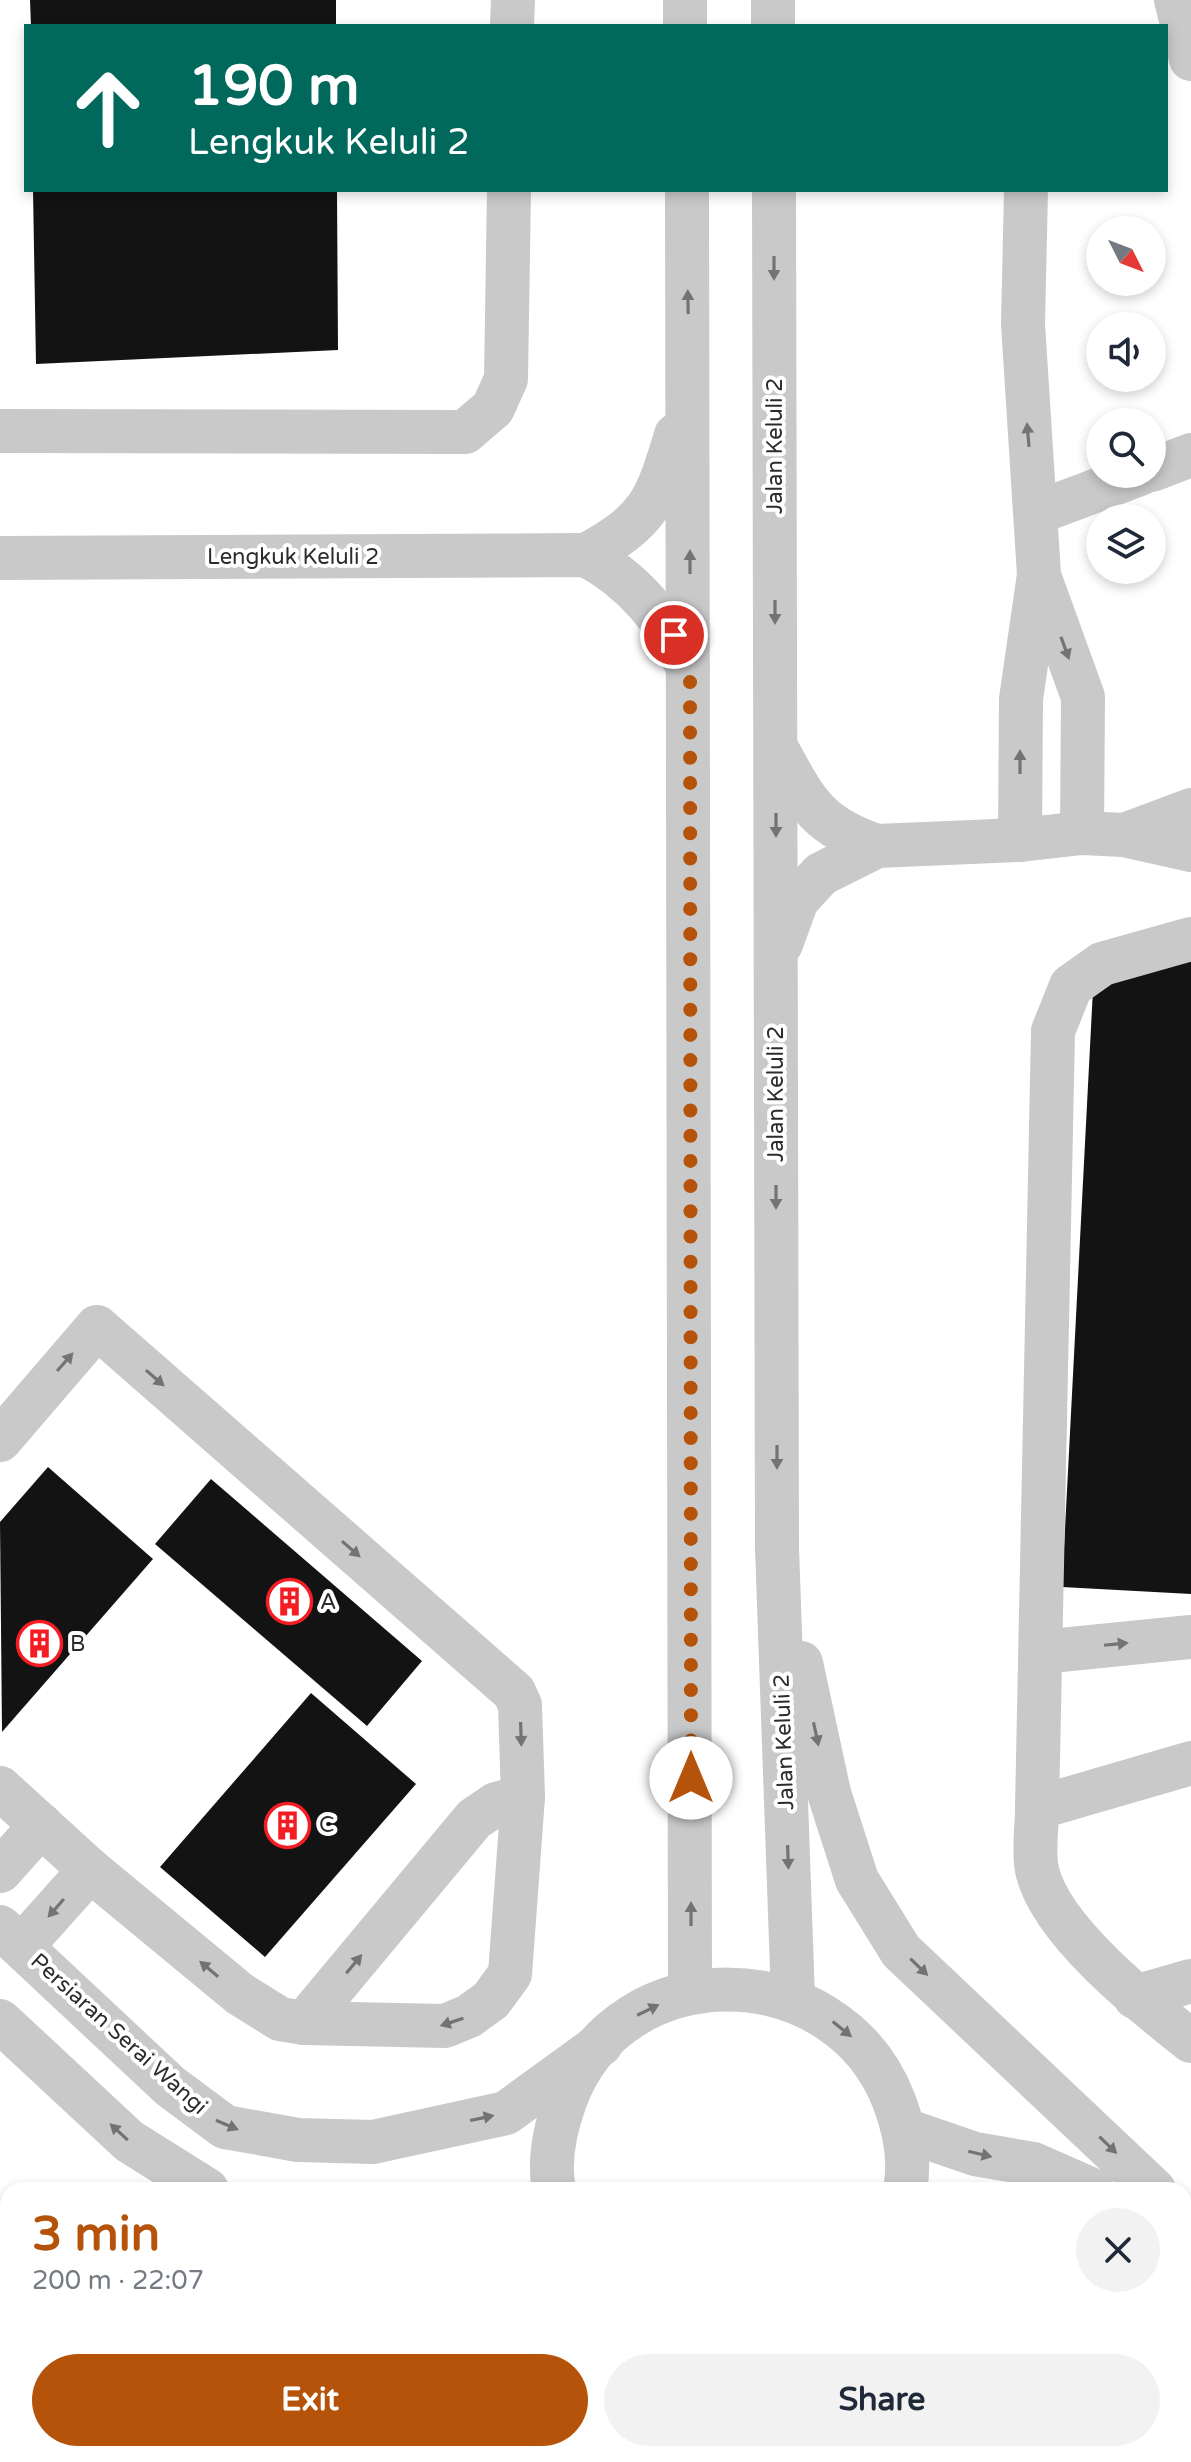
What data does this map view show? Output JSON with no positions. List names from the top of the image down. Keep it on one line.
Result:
{"streets":{"street":["Jalan Keluli 2","Lengkuk Keluli 2","Persiaran Serai Wangi"]},"one_way":["Persiaran Serai Wangi"],"places":{"building":["A","B","C"]},"north":"bottom right","page":{"turn":["190 m","Lengkuk Keluli 2"],"heading":["3 min","200 m · 22:07"],"buttons":["Exit","Share"]}}
